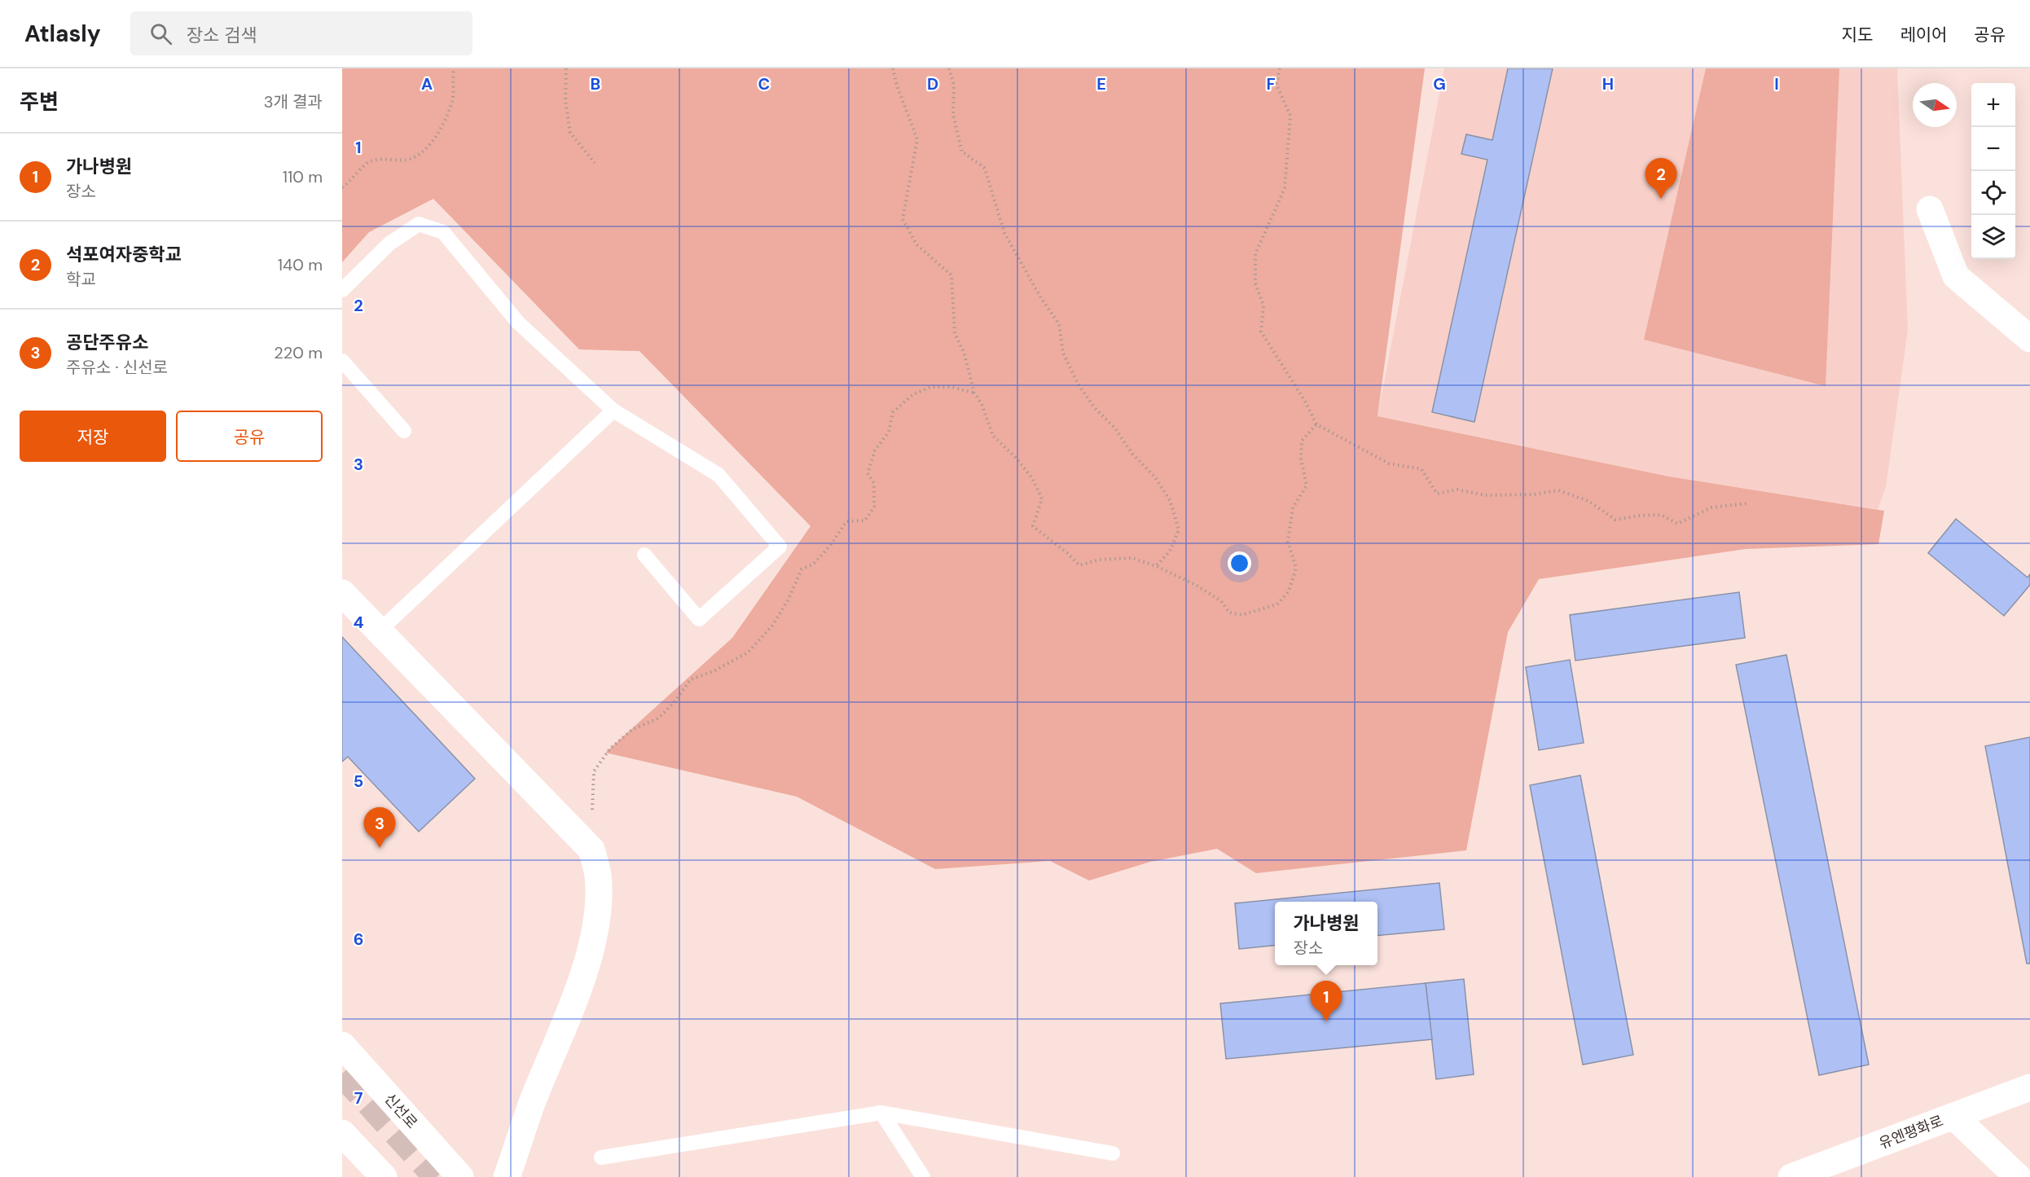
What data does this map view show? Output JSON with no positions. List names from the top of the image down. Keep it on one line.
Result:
{"streets":{"street":["신선로","유엔평화로"]},"north":"right","page":{"header":"Atlasly","search":"장소 검색","nav":["지도","레이어","공유"],"heading":["주변","3개 결과"],"map_buttons":["+","−"],"list":[{"mark":"1","name":"가나병원","note":"장소","value":"110 m"},{"mark":"2","name":"석포여자중학교","note":"학교","value":"140 m"},{"mark":"3","name":"공단주유소","note":"주유소 · 신선로","value":"220 m"}],"pins":["2","3","1"],"buttons":["저장","공유"],"popup":["가나병원","장소"]},"grid":{"columns":["A","B","C","D","E","F","G","H","I"],"rows":["1","2","3","4","5","6","7"]}}
